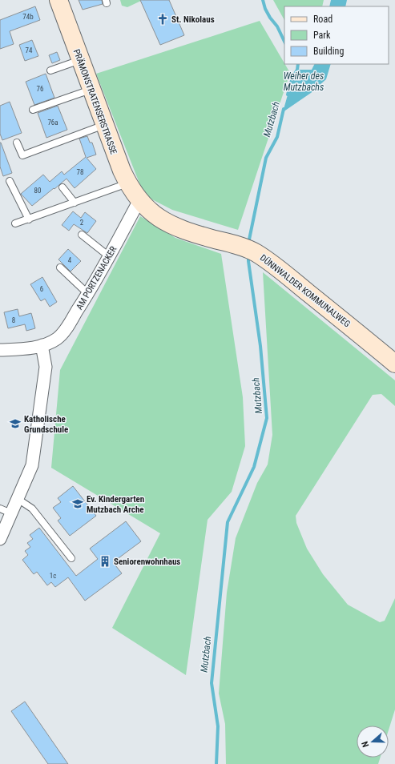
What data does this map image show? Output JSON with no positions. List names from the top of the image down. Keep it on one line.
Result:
{"streets":{"main road":["PRÄMONSTRATENSERSTRASSE","DÜNNWALDER KOMMUNALWEG"],"street":["AM PORTZENACKER"]},"crossings":[["PRÄMONSTRATENSERSTRASSE","AM PORTZENACKER"],["PRÄMONSTRATENSERSTRASSE","DÜNNWALDER KOMMUNALWEG"],["AM PORTZENACKER","DÜNNWALDER KOMMUNALWEG"]],"water":["Weiher des Mutzbachs","Mutzbach"],"places":{"church":["St. Nikolaus"],"school or university":["Katholische Grundschule","Ev. Kindergarten Mutzbach Arche"],"building":["Seniorenwohnhaus"]},"house_numbers":["74b","74","76","76a","78","80","2","4","6","8","1c"],"legend":["Road","Park","Building"],"north":"left"}
